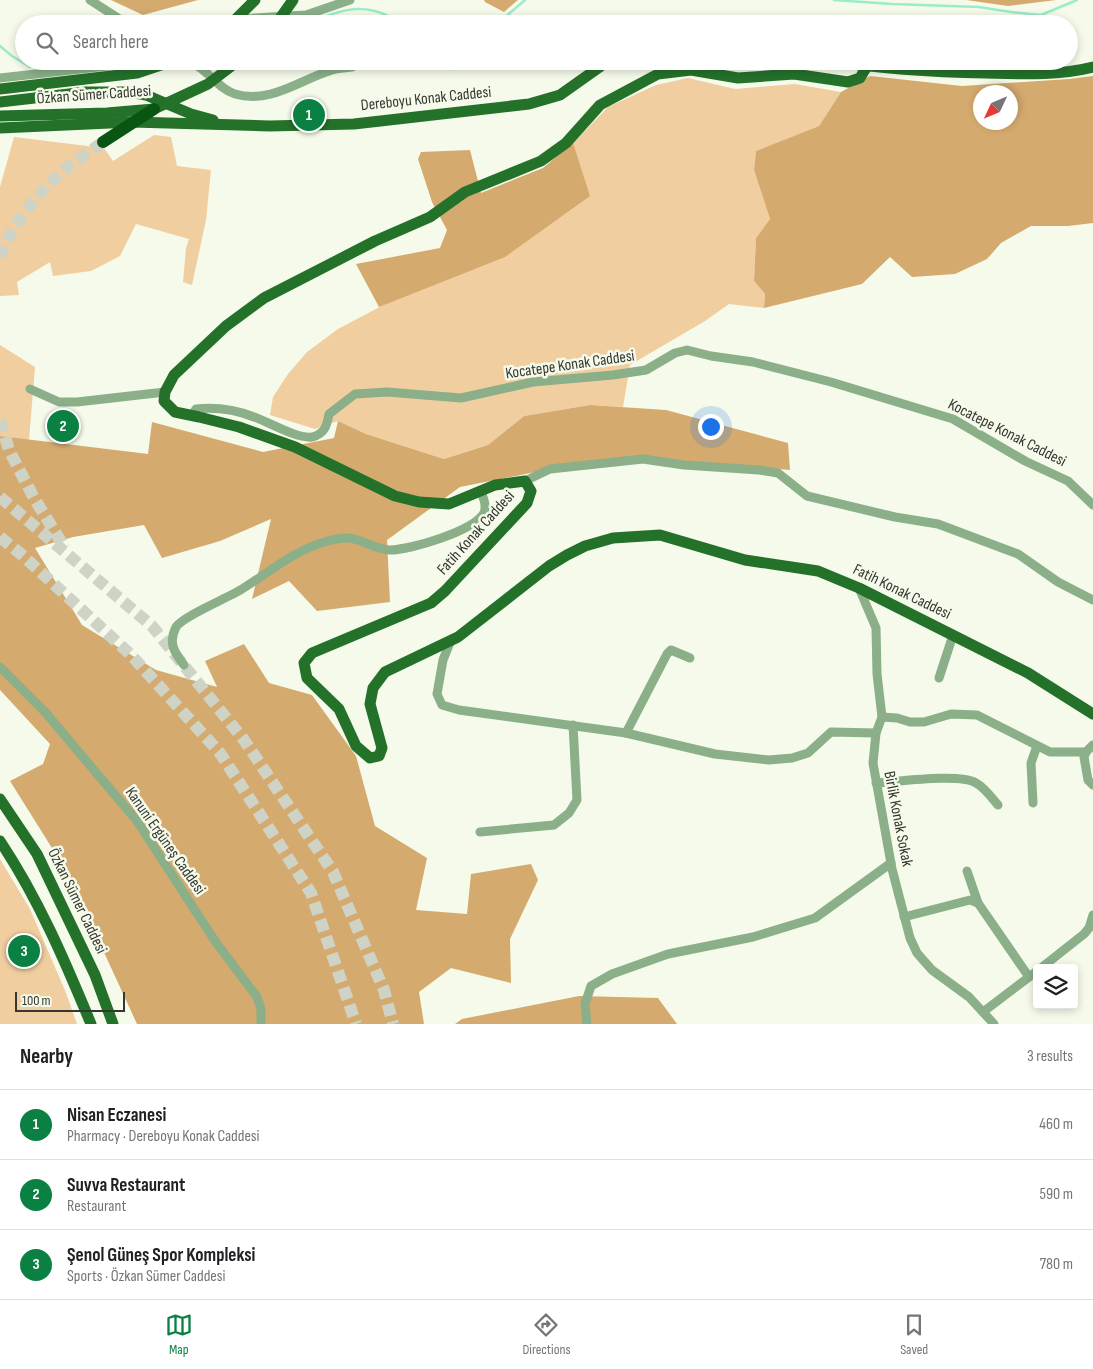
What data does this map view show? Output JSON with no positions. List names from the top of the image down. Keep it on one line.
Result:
{"streets":{"main road":["Özkan Sümer Caddesi","Dereboyu Konak Caddesi","Fatih Konak Caddesi"],"street":["Kocatepe Konak Caddesi","Birlik Konak Sokak","Kanuni Ergüneş Caddesi"]},"crossings":[["Kocatepe Konak Caddesi","Fatih Konak Caddesi"],["Fatih Konak Caddesi","Birlik Konak Sokak"]],"scale_bar":"100 m","north":"bottom left","page":{"search":"Search here","pins":["1","2","3"],"scale":"100 m","heading":["Nearby","3 results"],"list":[{"mark":"1","name":"Nisan Eczanesi","note":"Pharmacy · Dereboyu Konak Caddesi","value":"460 m"},{"mark":"2","name":"Suvva Restaurant","note":"Restaurant","value":"590 m"},{"mark":"3","name":"Şenol Güneş Spor Kompleksi","note":"Sports · Özkan Sümer Caddesi","value":"780 m"}],"nav":["Map","Directions","Saved"]}}
